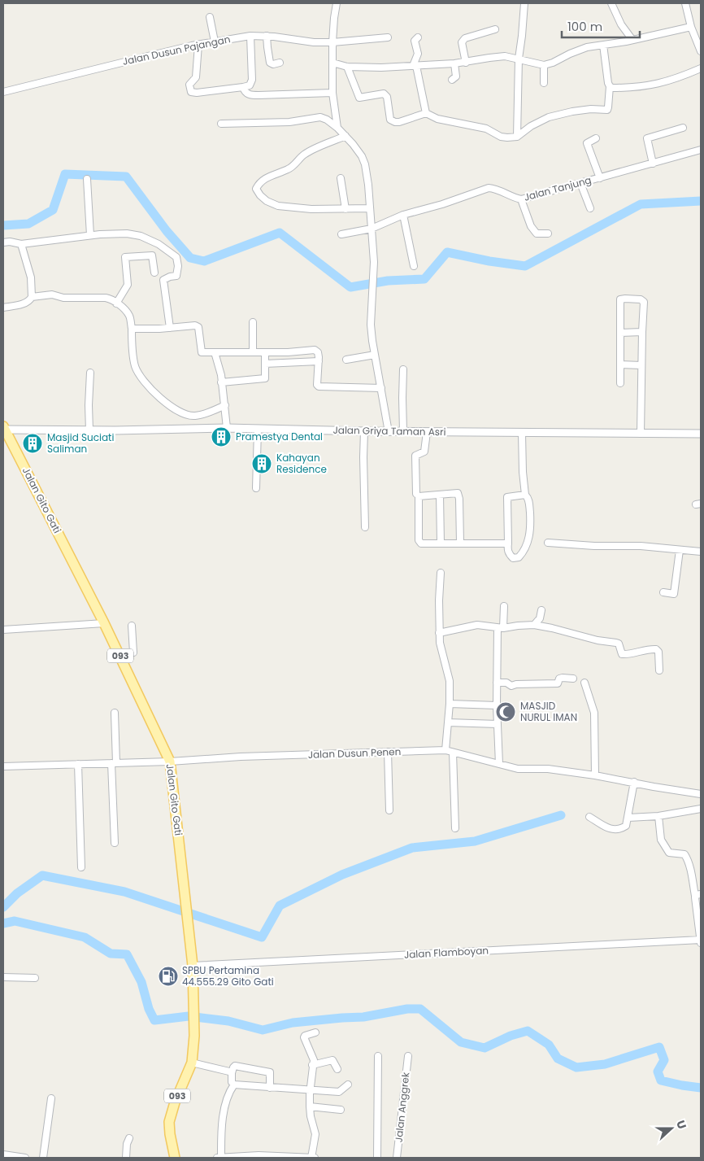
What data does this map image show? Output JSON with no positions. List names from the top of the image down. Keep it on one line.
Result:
{"streets":{"main road":["Jalan Gito Gati","093"],"street":["Jalan Dusun Pajangan","Jalan Tanjung","Jalan Griya Taman Asri","Jalan Dusun Penen","Jalan Flamboyan","Jalan Anggrek"]},"crossings":[["Jalan Griya Taman Asri","Jalan Gito Gati"],["Jalan Gito Gati","Jalan Dusun Penen"],["Jalan Gito Gati","Jalan Flamboyan"]],"places":{"building":["Pramestya Dental","Masjid Suciati Saliman","Kahayan Residence"],"mosque":["MASJID NURUL IMAN"],"fuel station":["SPBU Pertamina 44.555.29 Gito Gati"]},"scale_bar":"100 m","north":"right"}
